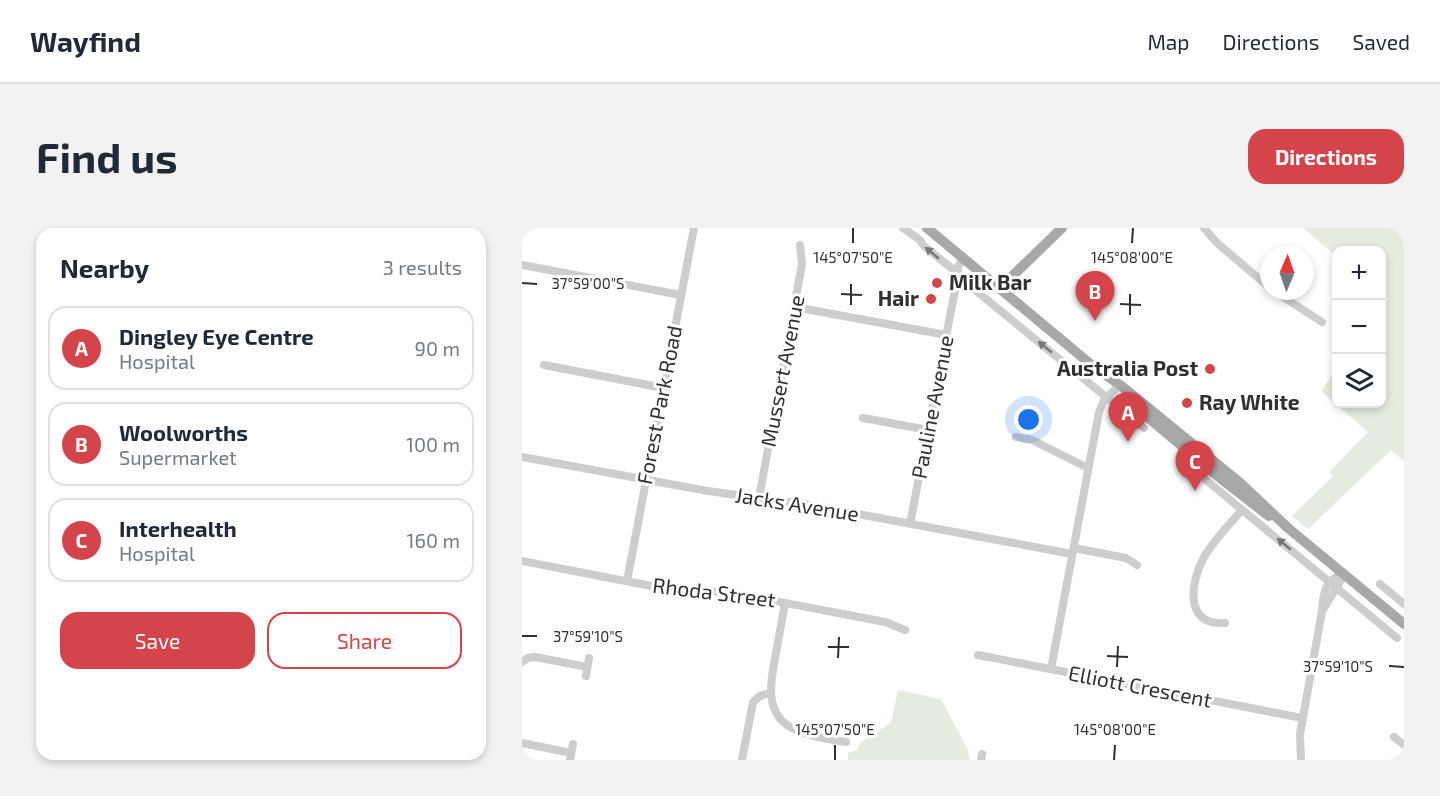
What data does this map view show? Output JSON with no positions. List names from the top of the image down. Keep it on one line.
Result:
{"streets":{"street":["Mussert Avenue","Forest Park Road","Pauline Avenue","Jacks Avenue","Rhoda Street","Elliott Crescent"]},"crossings":[["Mussert Avenue","Jacks Avenue"],["Forest Park Road","Jacks Avenue"],["Forest Park Road","Rhoda Street"],["Pauline Avenue","Jacks Avenue"]],"places":["Milk Bar","Hair","Australia Post","Ray White"],"north":"top","page":{"header":"Wayfind","nav":["Map","Directions","Saved"],"buttons":["Directions",["Save","Share"]],"title":"Find us","heading":["Nearby","3 results"],"map_buttons":["+","−"],"pins":["B","A","C"],"list":[{"mark":"A","name":"Dingley Eye Centre","note":"Hospital","value":"90 m"},{"mark":"B","name":"Woolworths","note":"Supermarket","value":"100 m"},{"mark":"C","name":"Interhealth","note":"Hospital","value":"160 m"}]},"coordinates":["145°07'50\"E","145°08'00\"E","37°59'00\"S","37°59'10\"S"]}
